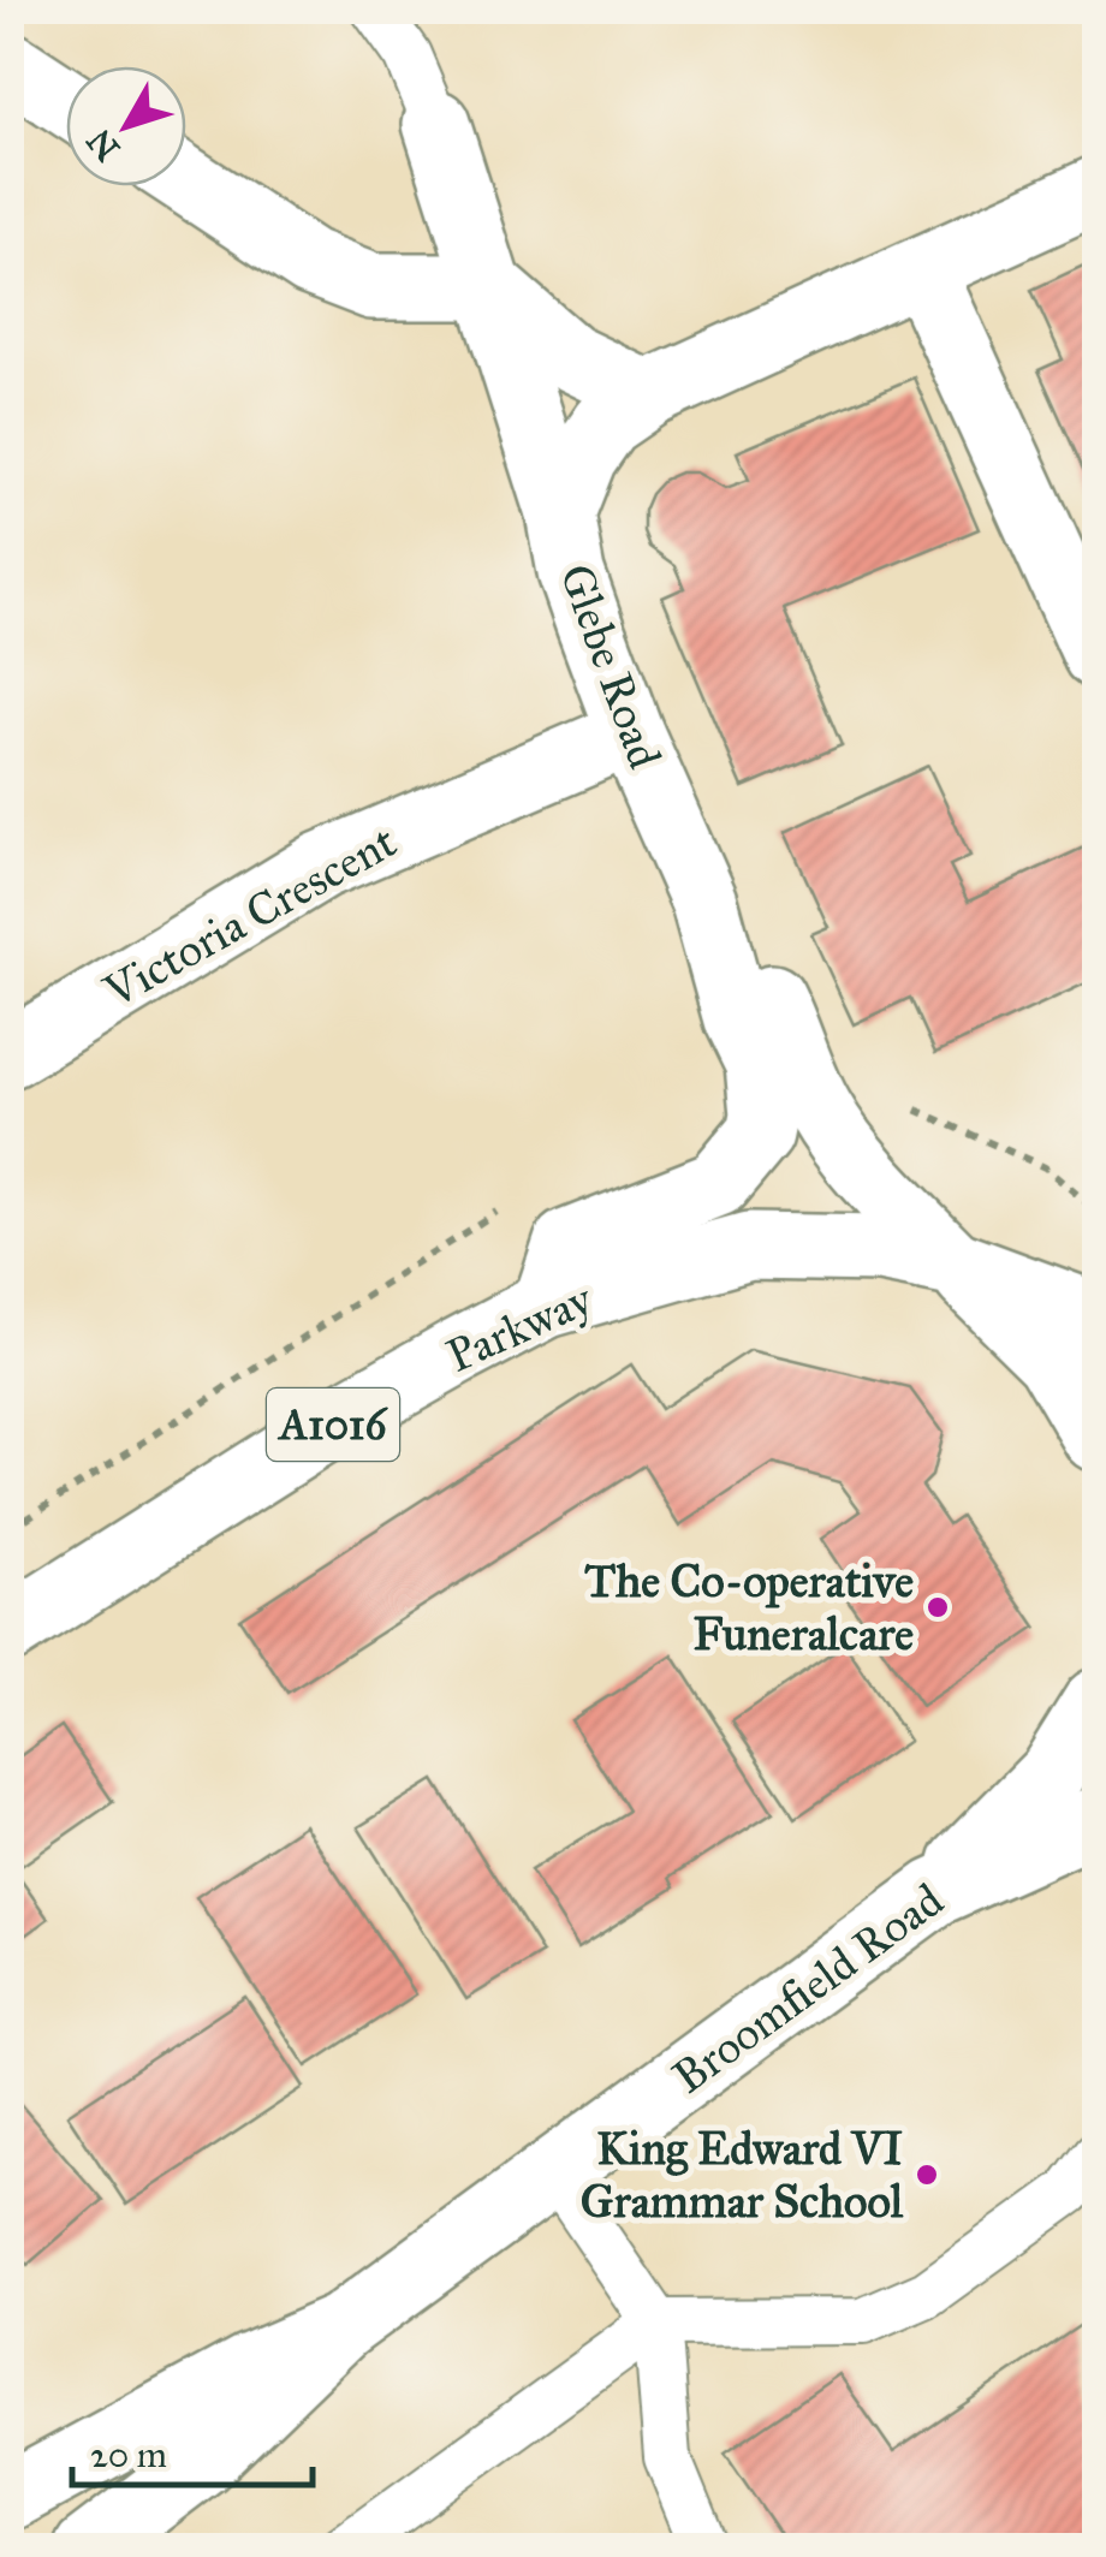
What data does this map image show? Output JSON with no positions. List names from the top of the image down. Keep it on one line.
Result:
{"streets":{"street":["Glebe Road","Victoria Crescent","Parkway","A1016","Broomfield Road"]},"crossings":[["Glebe Road","Victoria Crescent"],["Glebe Road","Parkway"]],"places":["The Co-operative Funeralcare","King Edward VI Grammar School"],"scale_bar":"20 m","north":"bottom left"}
